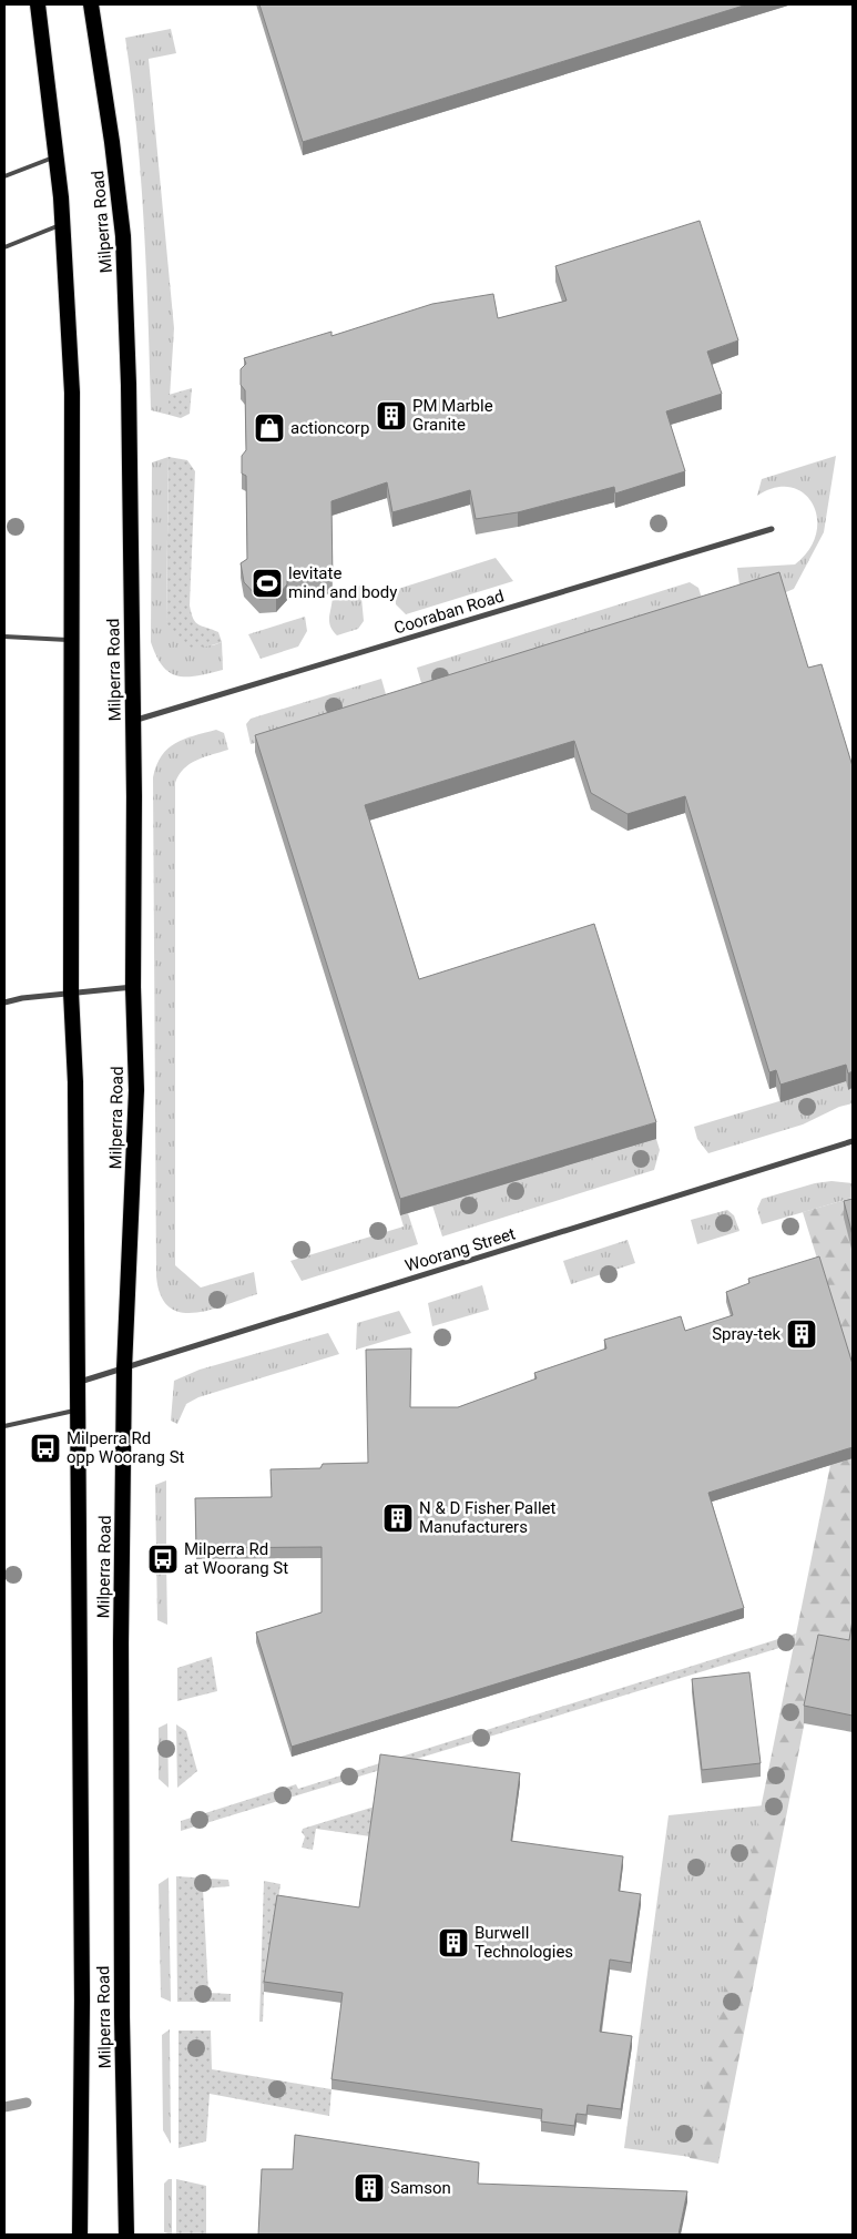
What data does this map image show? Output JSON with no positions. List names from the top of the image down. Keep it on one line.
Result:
{"streets":{"highway":["Milperra Road"],"street":["Cooraban Road","Woorang Street"]},"crossings":[["Milperra Road","Cooraban Road"],["Milperra Road","Woorang Street"]],"places":{"building":["PM Marble Granite","Spray-tek","N & D Fisher Pallet Manufacturers","Burwell Technologies","Samson"],"shop":["actioncorp"],"sports":["levitate mind and body"],"bus stop":["Milperra Rd opp Woorang St","Milperra Rd at Woorang St"]}}
